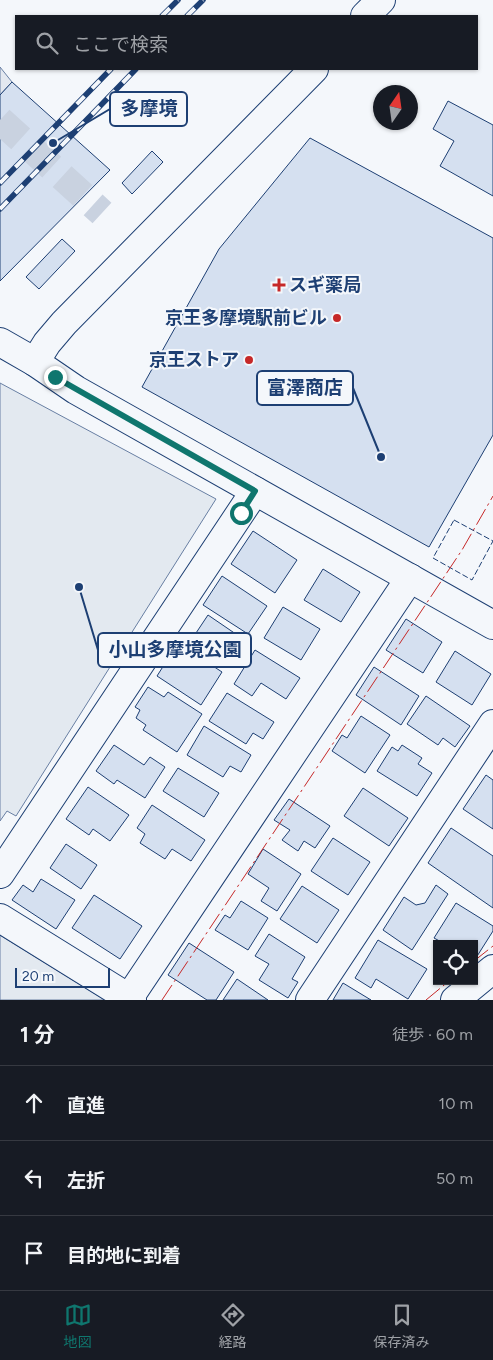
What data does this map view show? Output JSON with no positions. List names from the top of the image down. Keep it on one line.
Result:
{"places":{"other":["多摩境","京王多摩境駅前ビル","京王ストア","富澤商店","小山多摩境公園"],"health":["スギ薬局"]},"scale_bar":"20 m","north":"top","page":{"search":"ここで検索","scale":"20 m","heading":["1 分","徒歩 · 60 m"],"list":[["直進","10 m"],["左折","50 m"],"目的地に到着"],"nav":["地図","経路","保存済み"]}}
